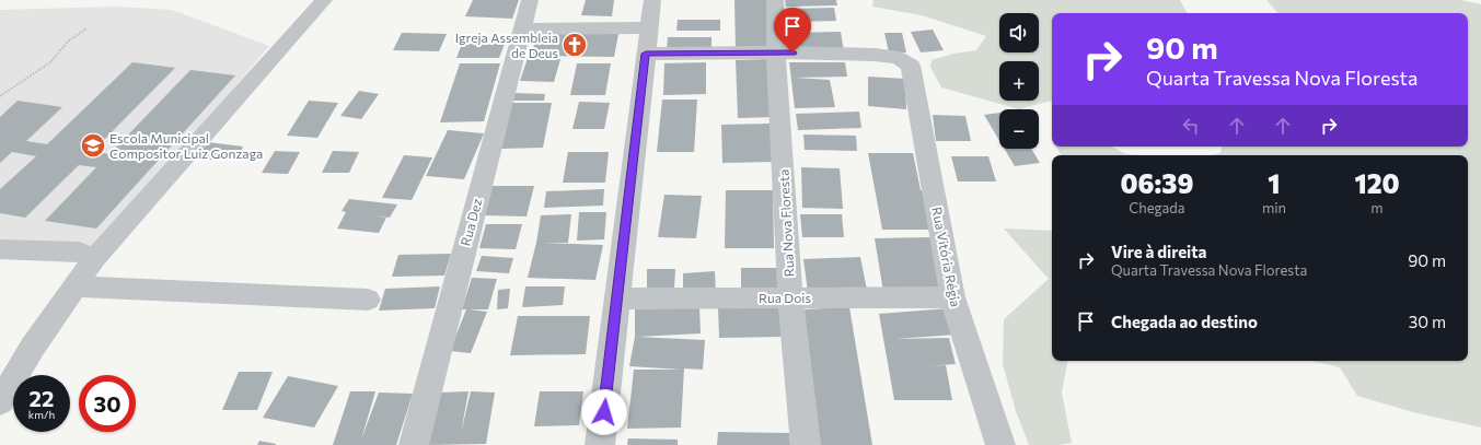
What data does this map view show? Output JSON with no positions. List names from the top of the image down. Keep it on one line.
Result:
{"streets":{"street":["Rua Dez","Rua Nova Floresta","Rua Vitória Régia","Rua Dois"]},"crossings":[["Rua Nova Floresta","Rua Vitória Régia"],["Rua Nova Floresta","Rua Dois"],["Rua Vitória Régia","Rua Dois"]],"places":{"church":["Igreja Assembleia de Deus"],"school or university":["Escola Municipal Compositor Luiz Gonzaga"]},"page":{"map_buttons":["+","−"],"turn":["90 m","Quarta Travessa Nova Floresta"],"eta":["06:39","Chegada","1","min","120","m"],"list":[{"name":"Vire à direita","note":"Quarta Travessa Nova Floresta","value":"90 m"},{"name":"Chegada ao destino","value":"30 m"}],"speed":"22 km/h","limit":"30"}}
